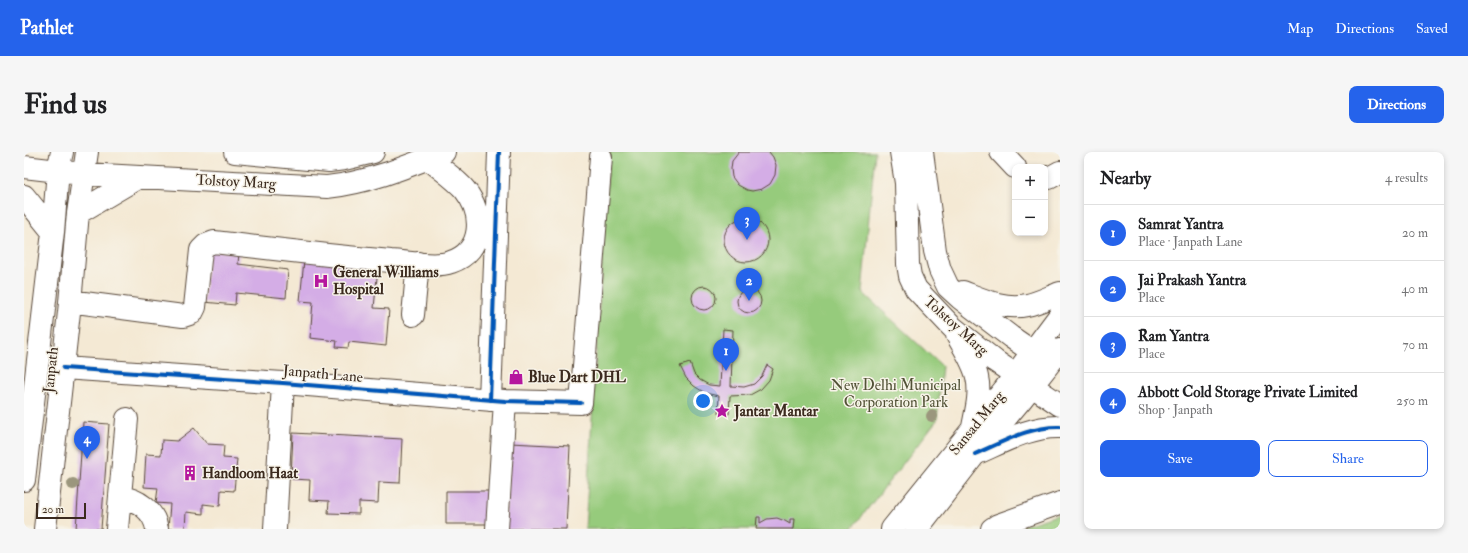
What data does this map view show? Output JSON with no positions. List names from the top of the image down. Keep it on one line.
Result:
{"streets":{"main road":["Tolstoy Marg","Janpath","Janpath Lane","Sansad Marg"]},"crossings":[["Tolstoy Marg","Janpath"],["Tolstoy Marg","Sansad Marg"],["Janpath","Janpath Lane"]],"parks":["New Delhi Municipal Corporation Park"],"places":{"hospital":["General Williams Hospital"],"shop":["Blue Dart DHL"],"place":["Jantar Mantar"],"building":["Handloom Haat"]},"scale_bar":"20 m","page":{"header":"Pathlet","nav":["Map","Directions","Saved"],"buttons":["Directions",["Save","Share"]],"title":"Find us","heading":["Nearby","4 results"],"map_buttons":["+","−"],"list":[{"mark":"1","name":"Samrat Yantra","note":"Place · Janpath Lane","value":"20 m"},{"mark":"2","name":"Jai Prakash Yantra","note":"Place","value":"40 m"},{"mark":"3","name":"Ram Yantra","note":"Place","value":"70 m"},{"mark":"4","name":"Abbott Cold Storage Private Limited","note":"Shop · Janpath","value":"250 m"}],"pins":["3","2","1","4"],"scale":"20 m"}}
